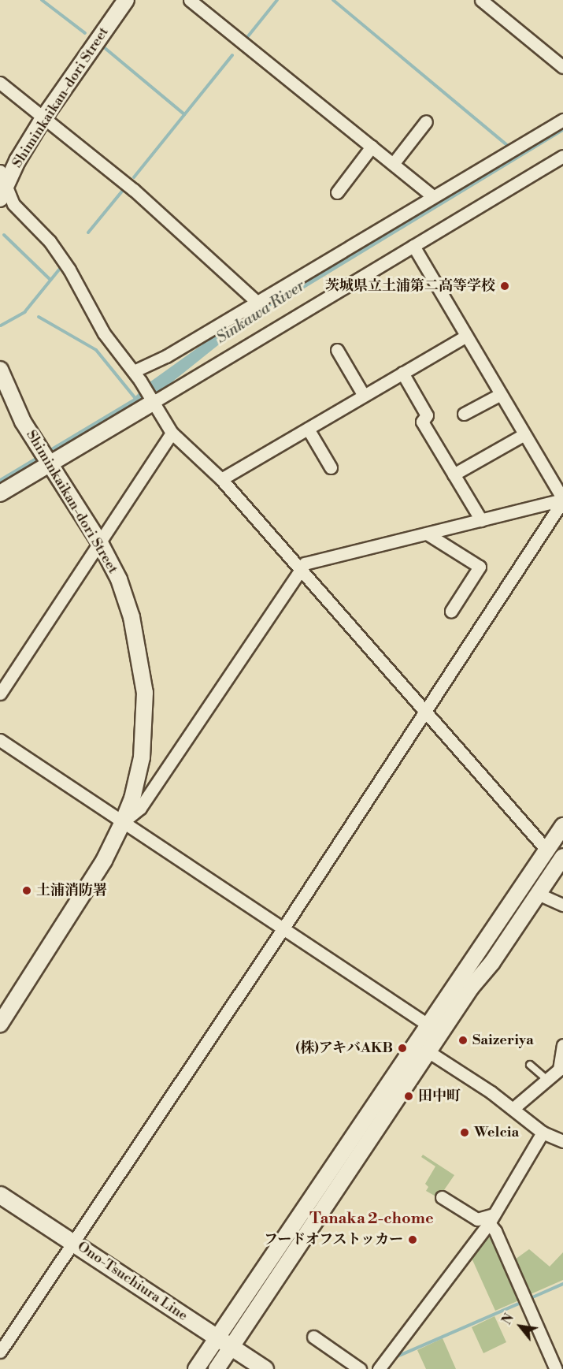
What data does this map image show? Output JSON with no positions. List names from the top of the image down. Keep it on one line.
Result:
{"streets":{"main road":["Ono-Tsuchiura Line"],"street":["Shiminkaikan-dori Street"]},"districts":["Tanaka 2-chome"],"water":["Sinkawa River"],"places":["茨城県立土浦第二高等学校","土浦消防署","Saizeriya","(株)アキバAKB","田中町","Welcia","フードオフストッカー"],"north":"top left"}
